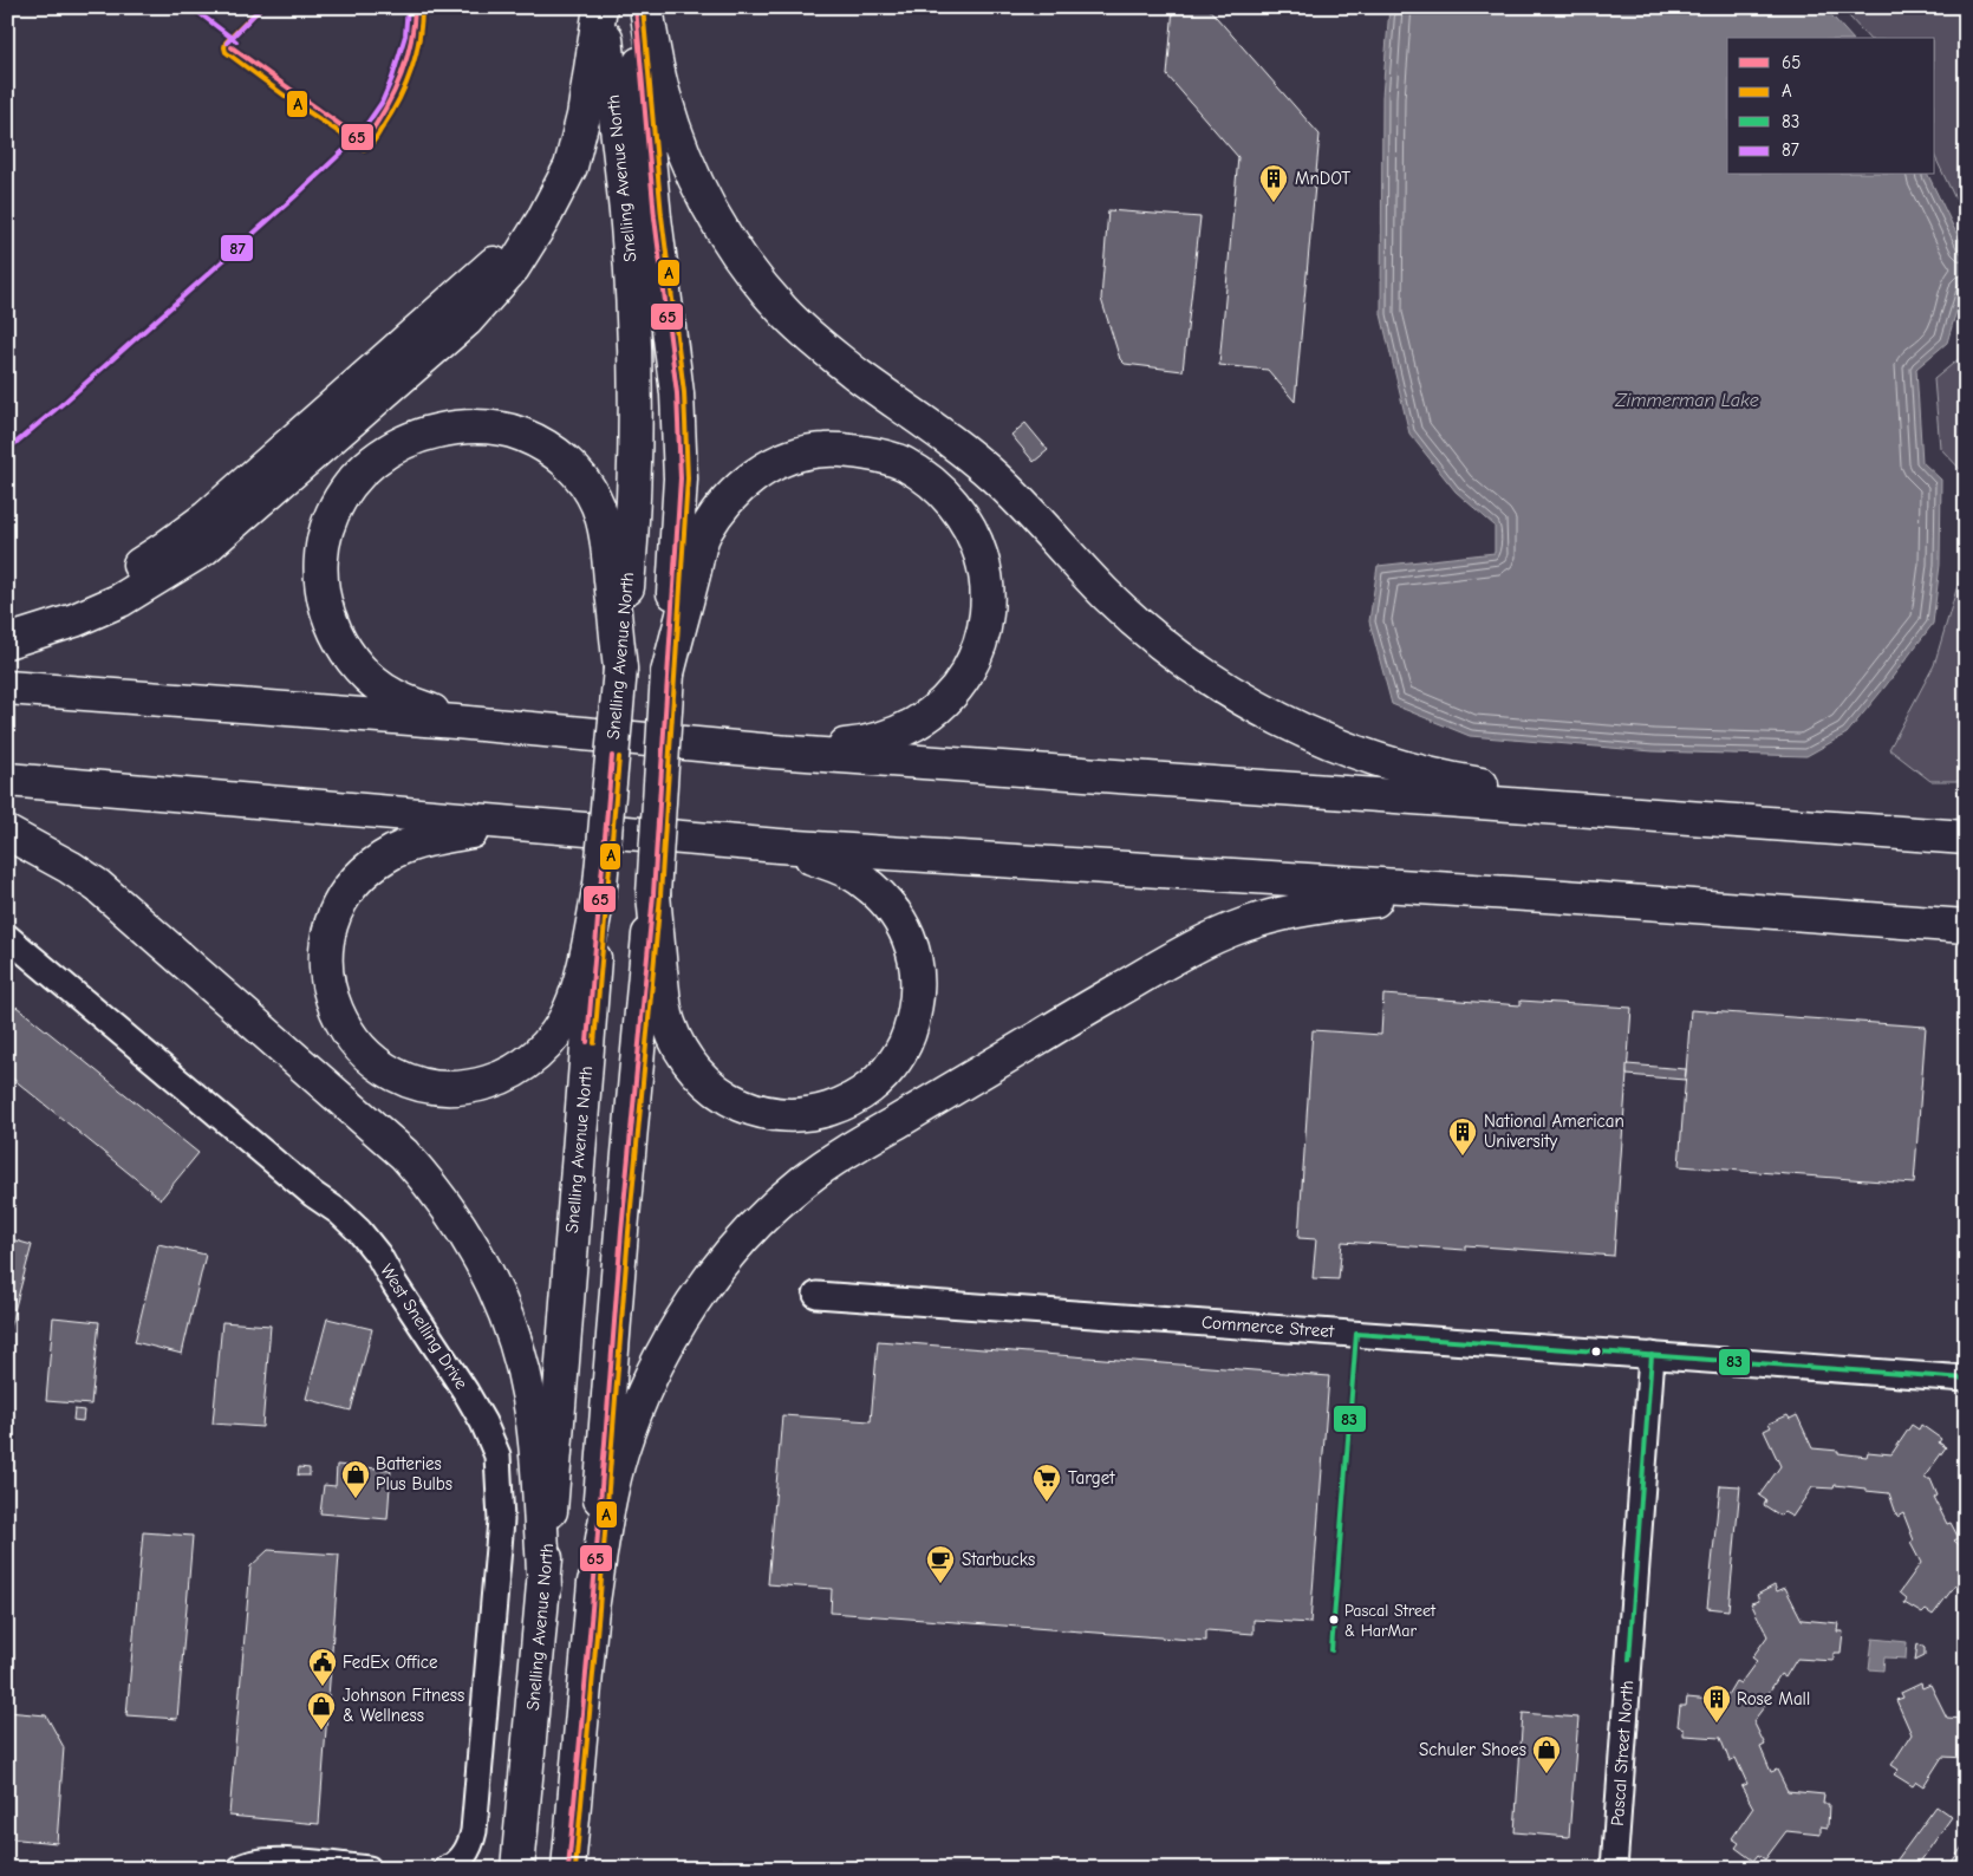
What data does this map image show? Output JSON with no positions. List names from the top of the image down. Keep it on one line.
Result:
{"streets":{"main road":["Snelling Avenue North"],"street":["West Snelling Drive","Commerce Street","Pascal Street North"]},"crossings":[["Commerce Street","Pascal Street North"]],"water":["Zimmerman Lake"],"places":{"building":["MnDOT","National American University","Rose Mall"],"shop":["Batteries Plus Bulbs","Johnson Fitness & Wellness","Schuler Shoes"],"supermarket":["Target"],"cafe":["Starbucks"],"other":["Pascal Street & HarMar"],"public building":["FedEx Office"]},"lines":["transit line 65","transit line A","transit line 87","transit line 83"],"legend":["65","A","83","87"]}
